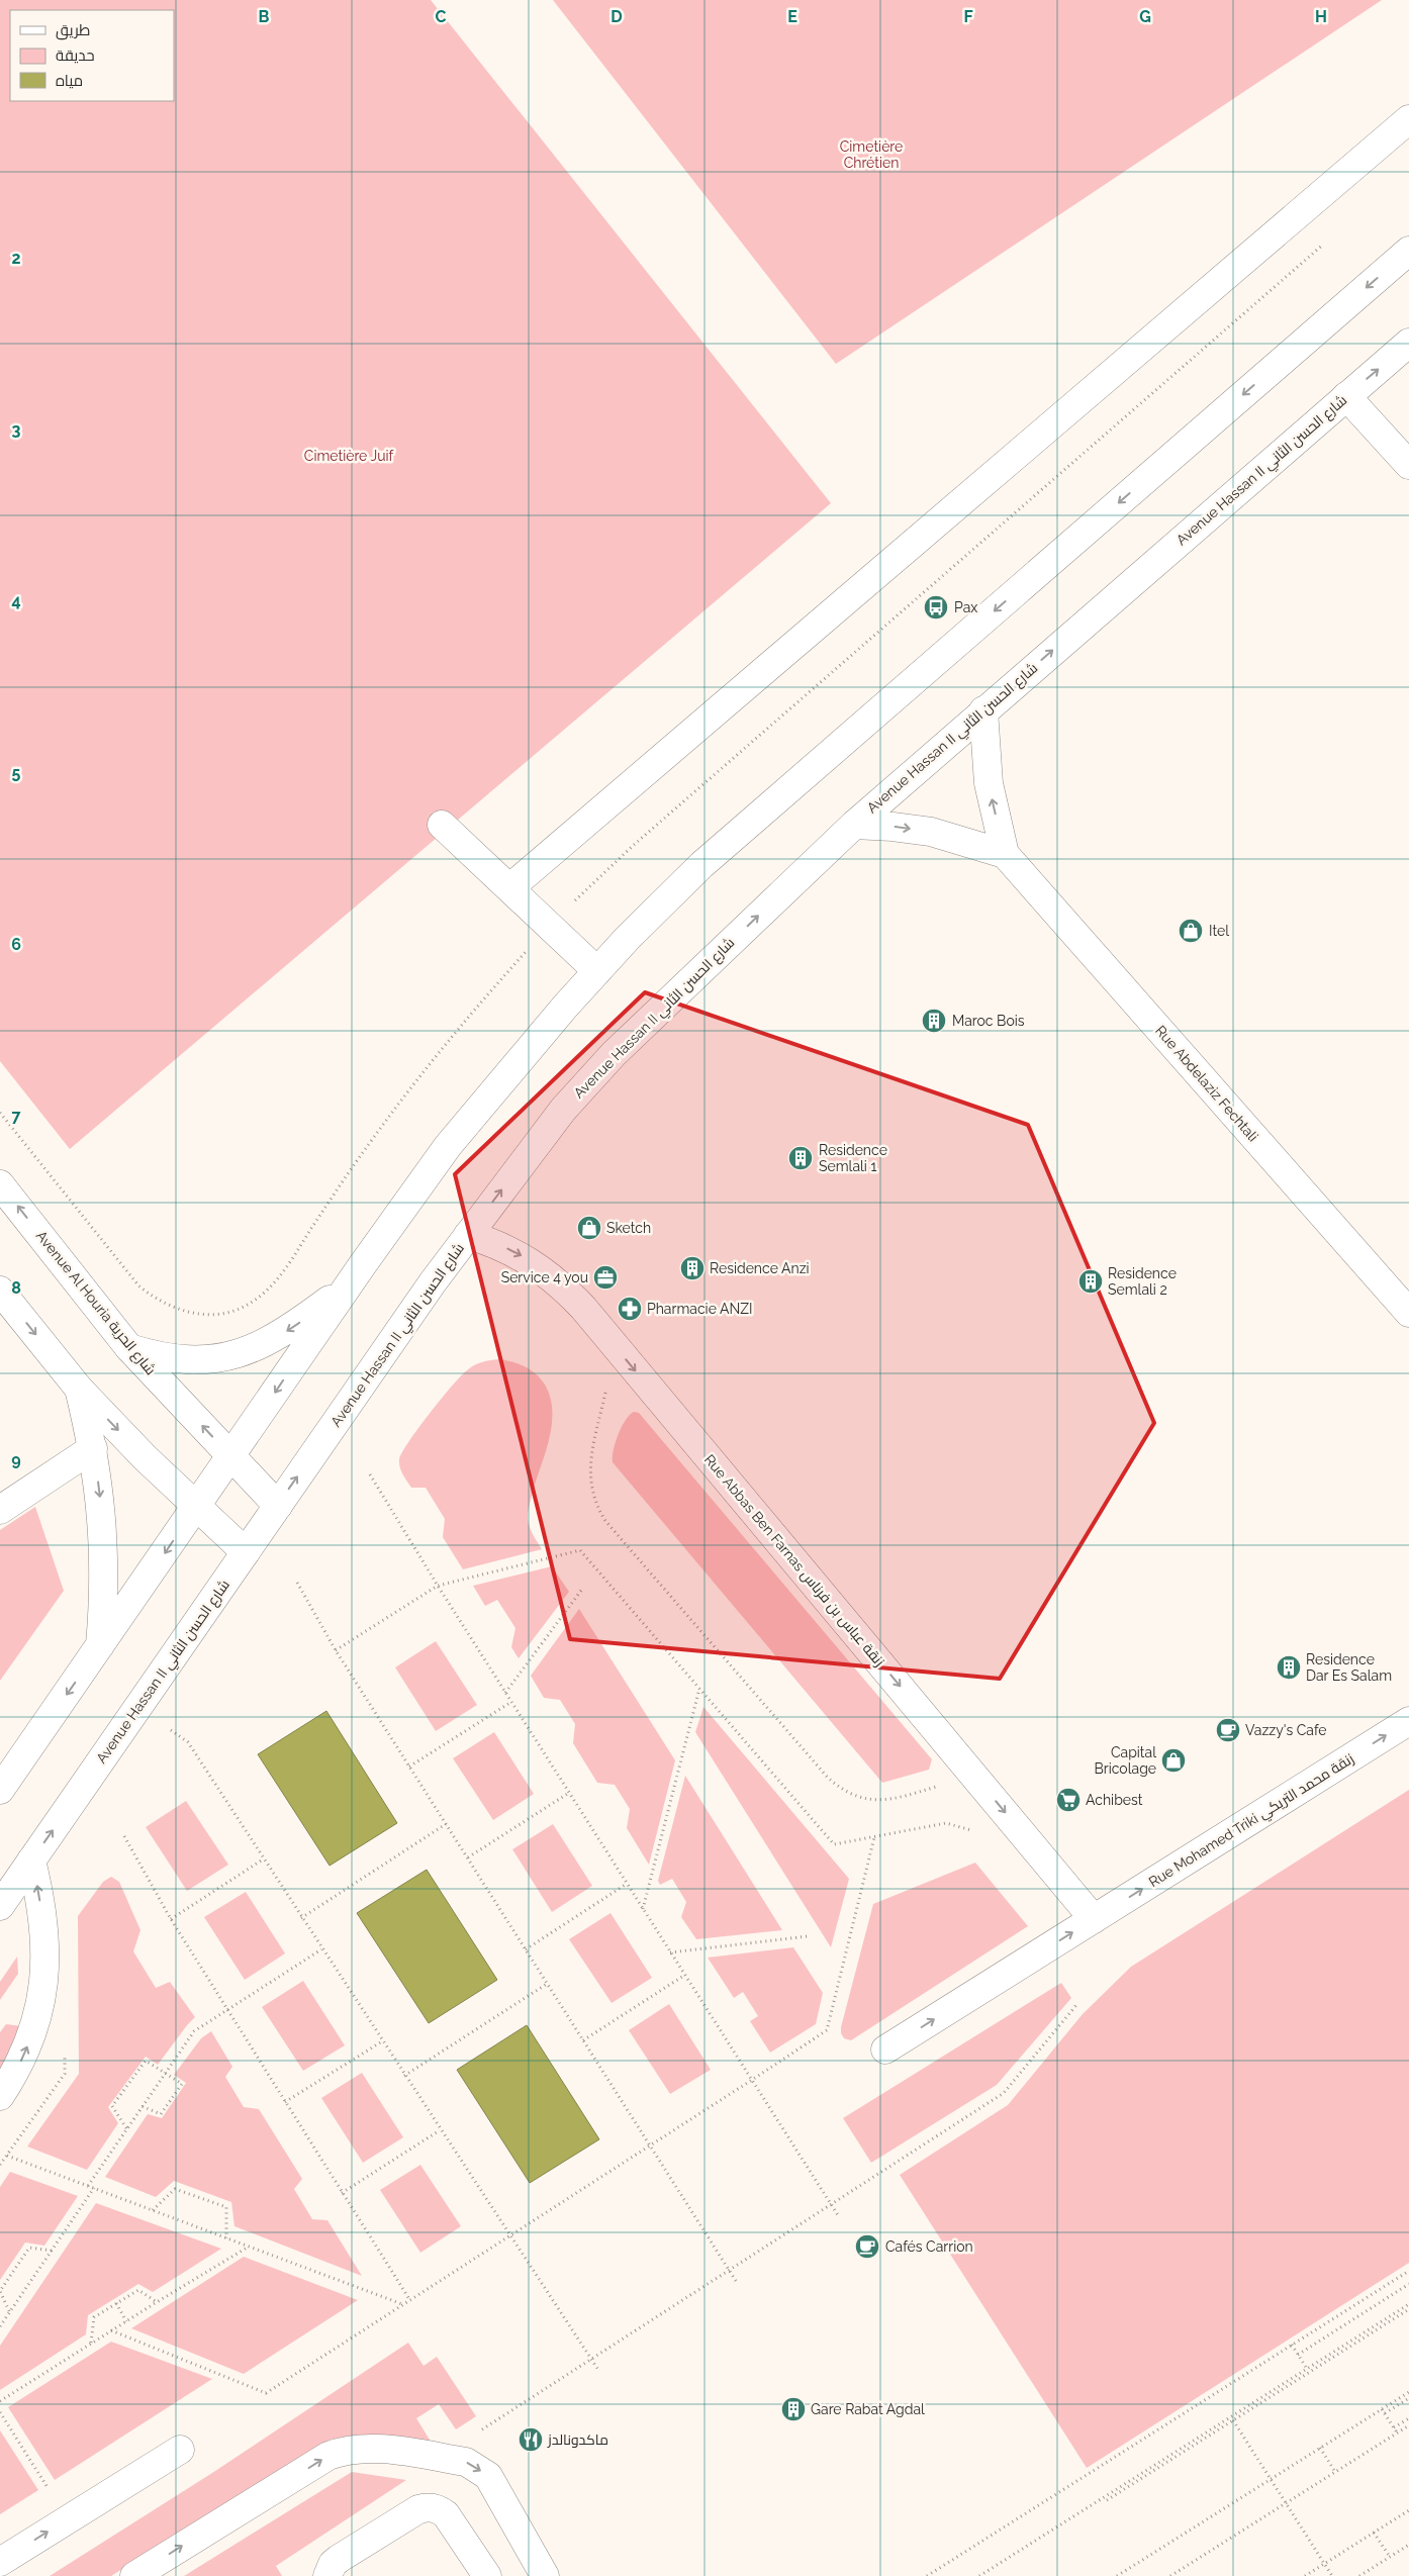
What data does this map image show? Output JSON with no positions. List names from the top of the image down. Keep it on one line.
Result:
{"streets":{"main road":["Avenue Hassan II شارع الحسن الثاني","Rue Abdelaziz Fechtali","Avenue Al Houria شارع الحرية","Rue Abbas Ben Farnas زنقة عباس بن فرناس","Rue Mohamed Triki زنقة محمد التريكي"]},"crossings":[["Avenue Hassan II شارع الحسن الثاني","Avenue Al Houria شارع الحرية"],["Avenue Hassan II شارع الحسن الثاني","Rue Abbas Ben Farnas زنقة عباس بن فرناس"],["Rue Abbas Ben Farnas زنقة عباس بن فرناس","Rue Mohamed Triki زنقة محمد التريكي"]],"one_way":["Rue Abbas Ben Farnas زنقة عباس بن فرناس","Rue Mohamed Triki زنقة محمد التريكي"],"parks":["Cimetière Chrétien","Cimetière Juif"],"places":{"bus stop":["Pax"],"shop":["Itel","Sketch","Capital Bricolage"],"building":["Maroc Bois","Residence Semlali 1","Residence Anzi","Residence Semlali 2","Residence Dar Es Salam","Gare Rabat Agdal"],"office":["Service 4 you"],"pharmacy":["Pharmacie ANZI"],"cafe":["Vazzy's Cafe","Cafés Carrion"],"supermarket":["Achibest"],"restaurant":["ماكدونالدز"]},"legend":["طريق","حديقة","مياه"],"grid":{"columns":["B","C","D","E","F","G","H"],"rows":["2","3","4","5","6","7","8","9"]}}
